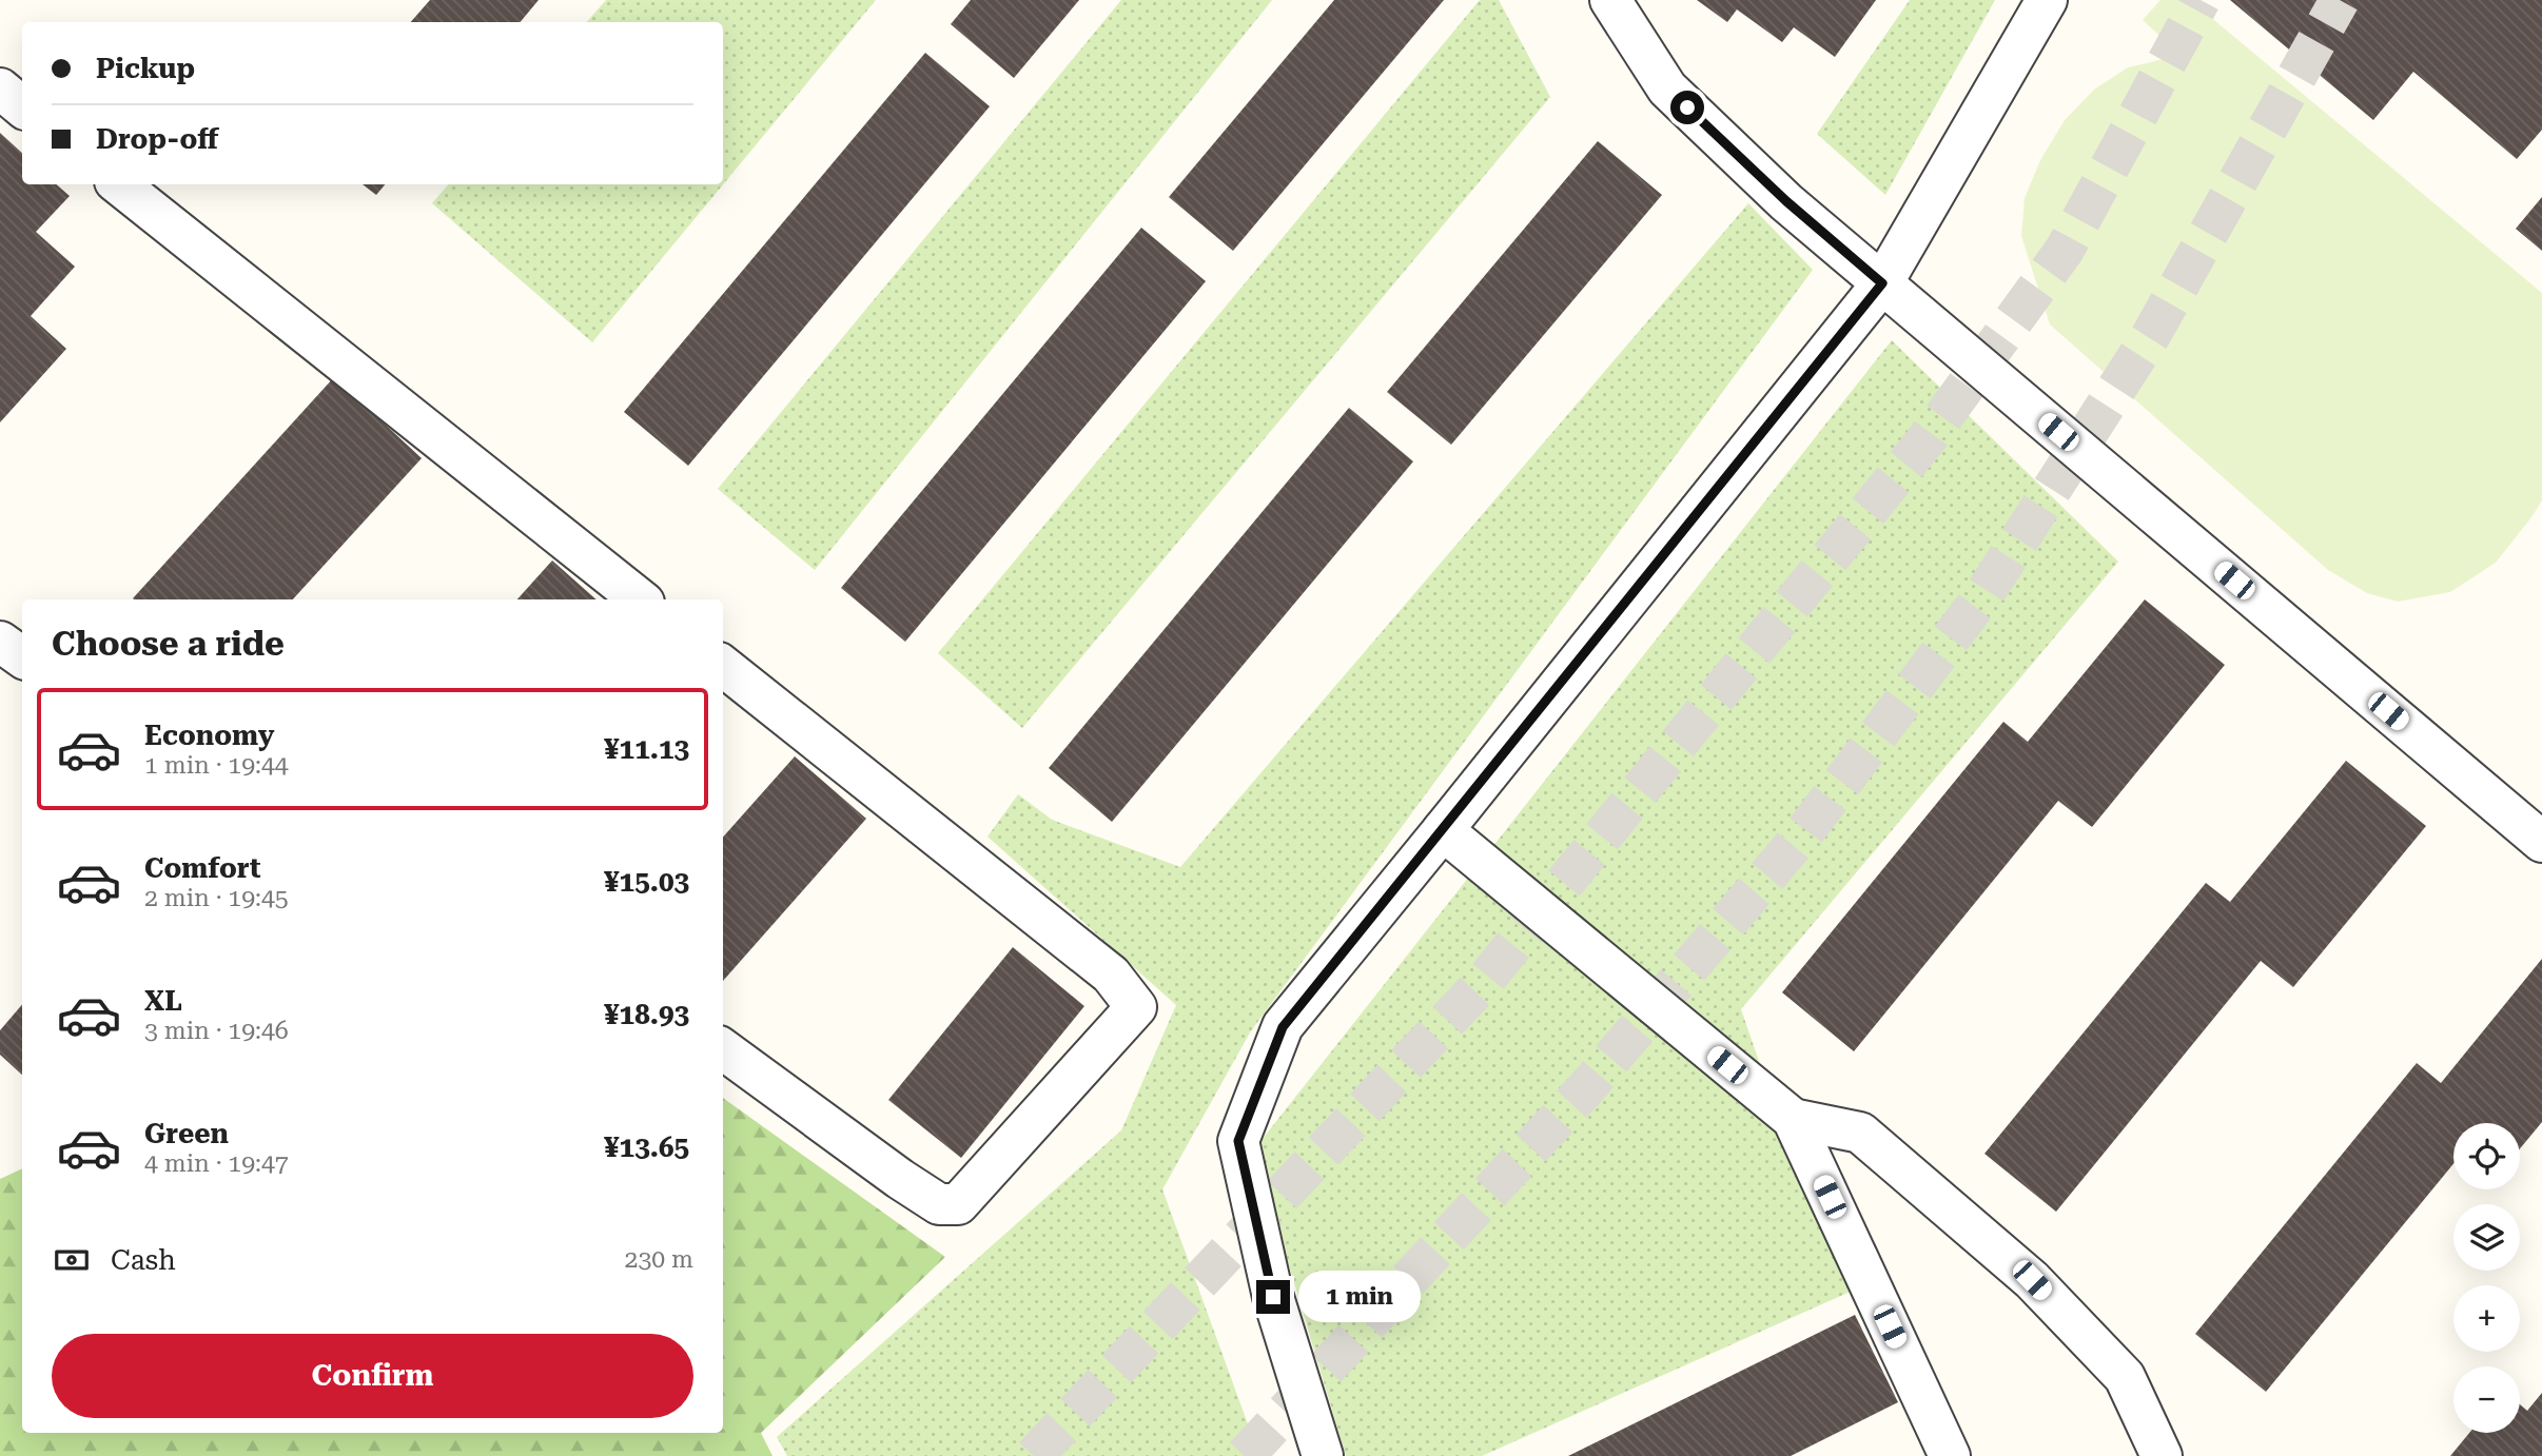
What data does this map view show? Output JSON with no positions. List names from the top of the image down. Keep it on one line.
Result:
{"page":{"banner":["Pickup","Drop-off"],"heading":"Choose a ride","list":[{"name":"Economy","note":"1 min · 19:44","value":"¥11.13"},{"name":"Comfort","note":"2 min · 19:45","value":"¥15.03"},{"name":"XL","note":"3 min · 19:46","value":"¥18.93"},{"name":"Green","note":"4 min · 19:47","value":"¥13.65"}],"map_buttons":["+","−"],"pay":["Cash","230 m"],"bubble":"1 min","buttons":"Confirm"}}
